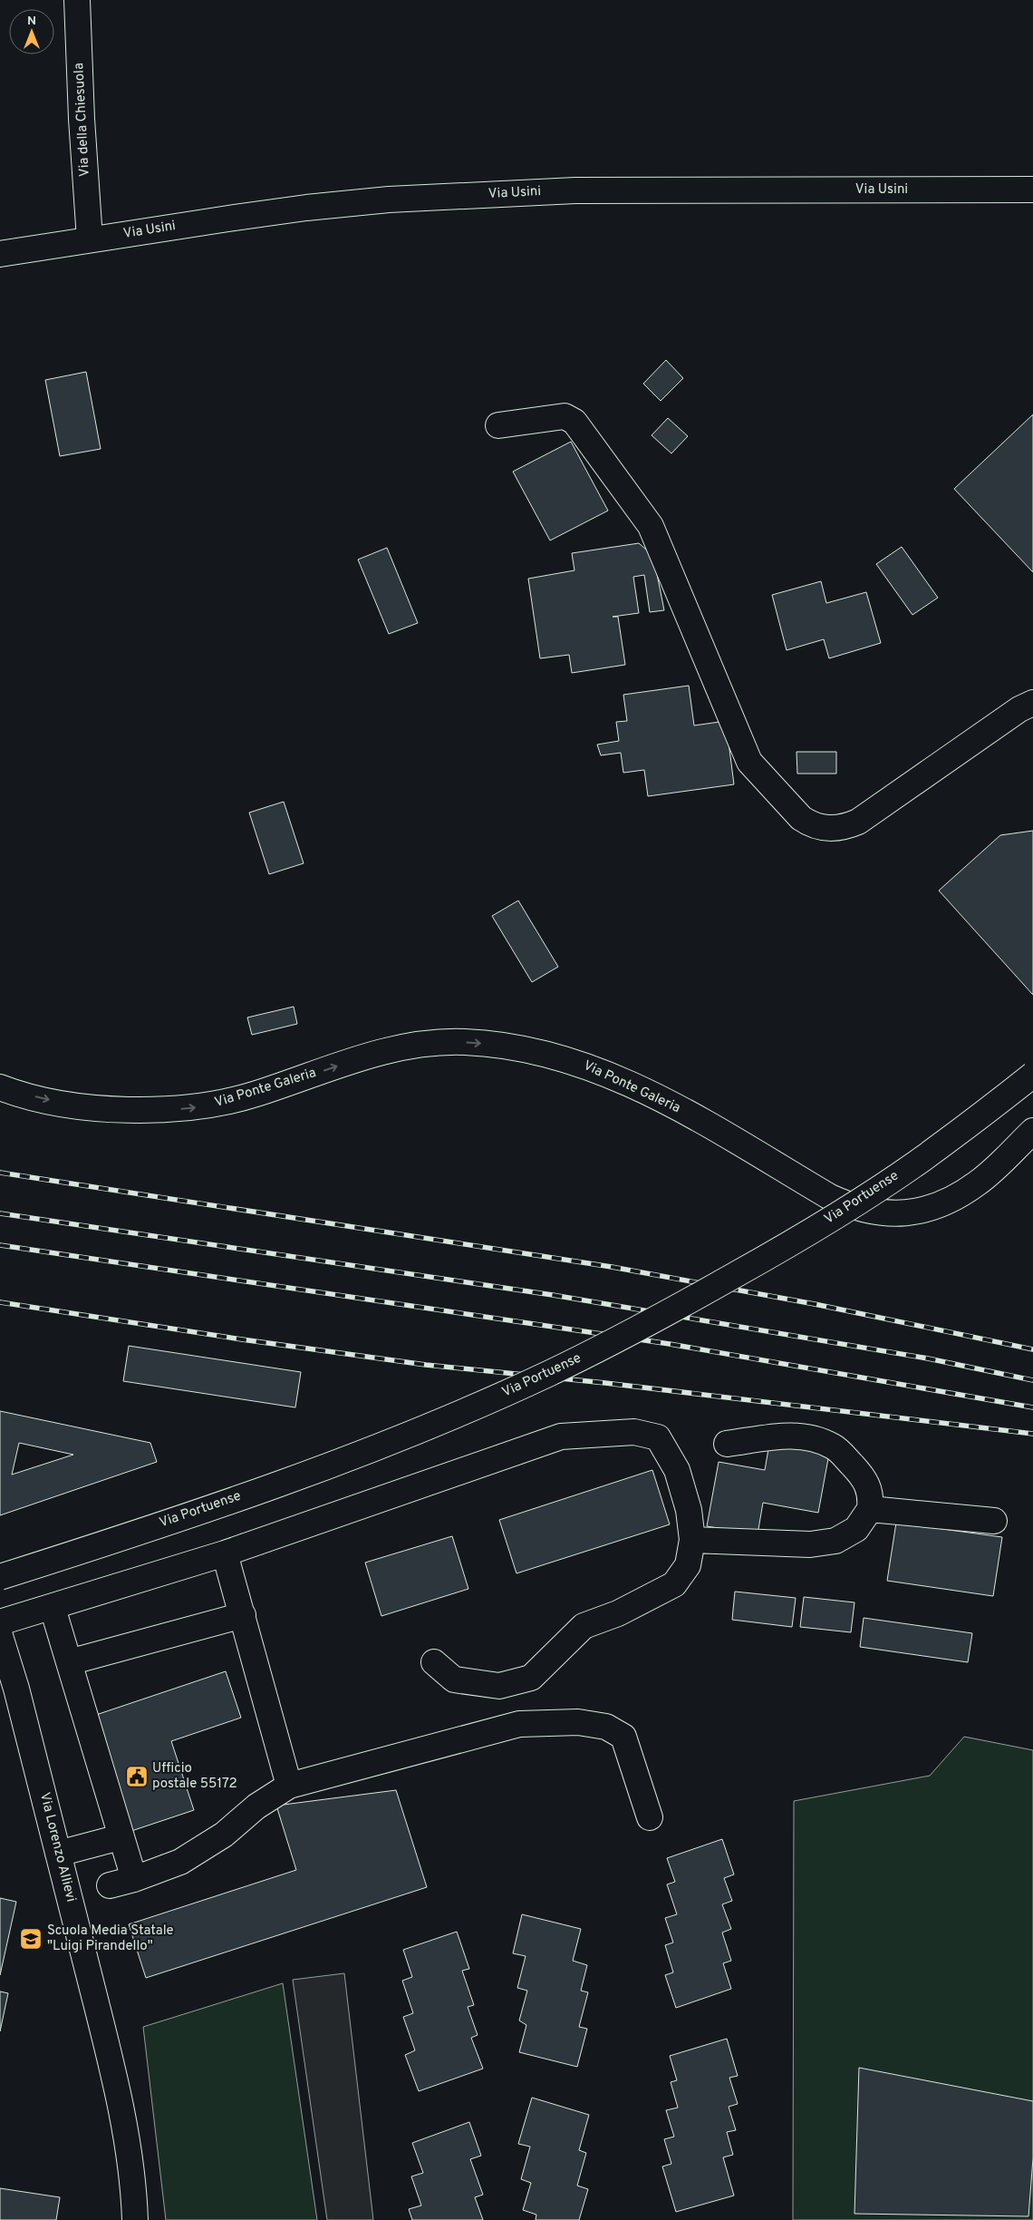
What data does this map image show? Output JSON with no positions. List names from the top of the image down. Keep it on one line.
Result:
{"streets":{"main road":["Via della Chiesuola","Via Usini","Via Ponte Galeria","Via Portuense","Via Lorenzo Allievi"]},"crossings":[["Via della Chiesuola","Via Usini"]],"one_way":["Via Ponte Galeria"],"places":{"public building":["Ufficio postale 55172"],"school or university":["Scuola Media Statale \"Luigi Pirandello\""]},"north":"top"}
